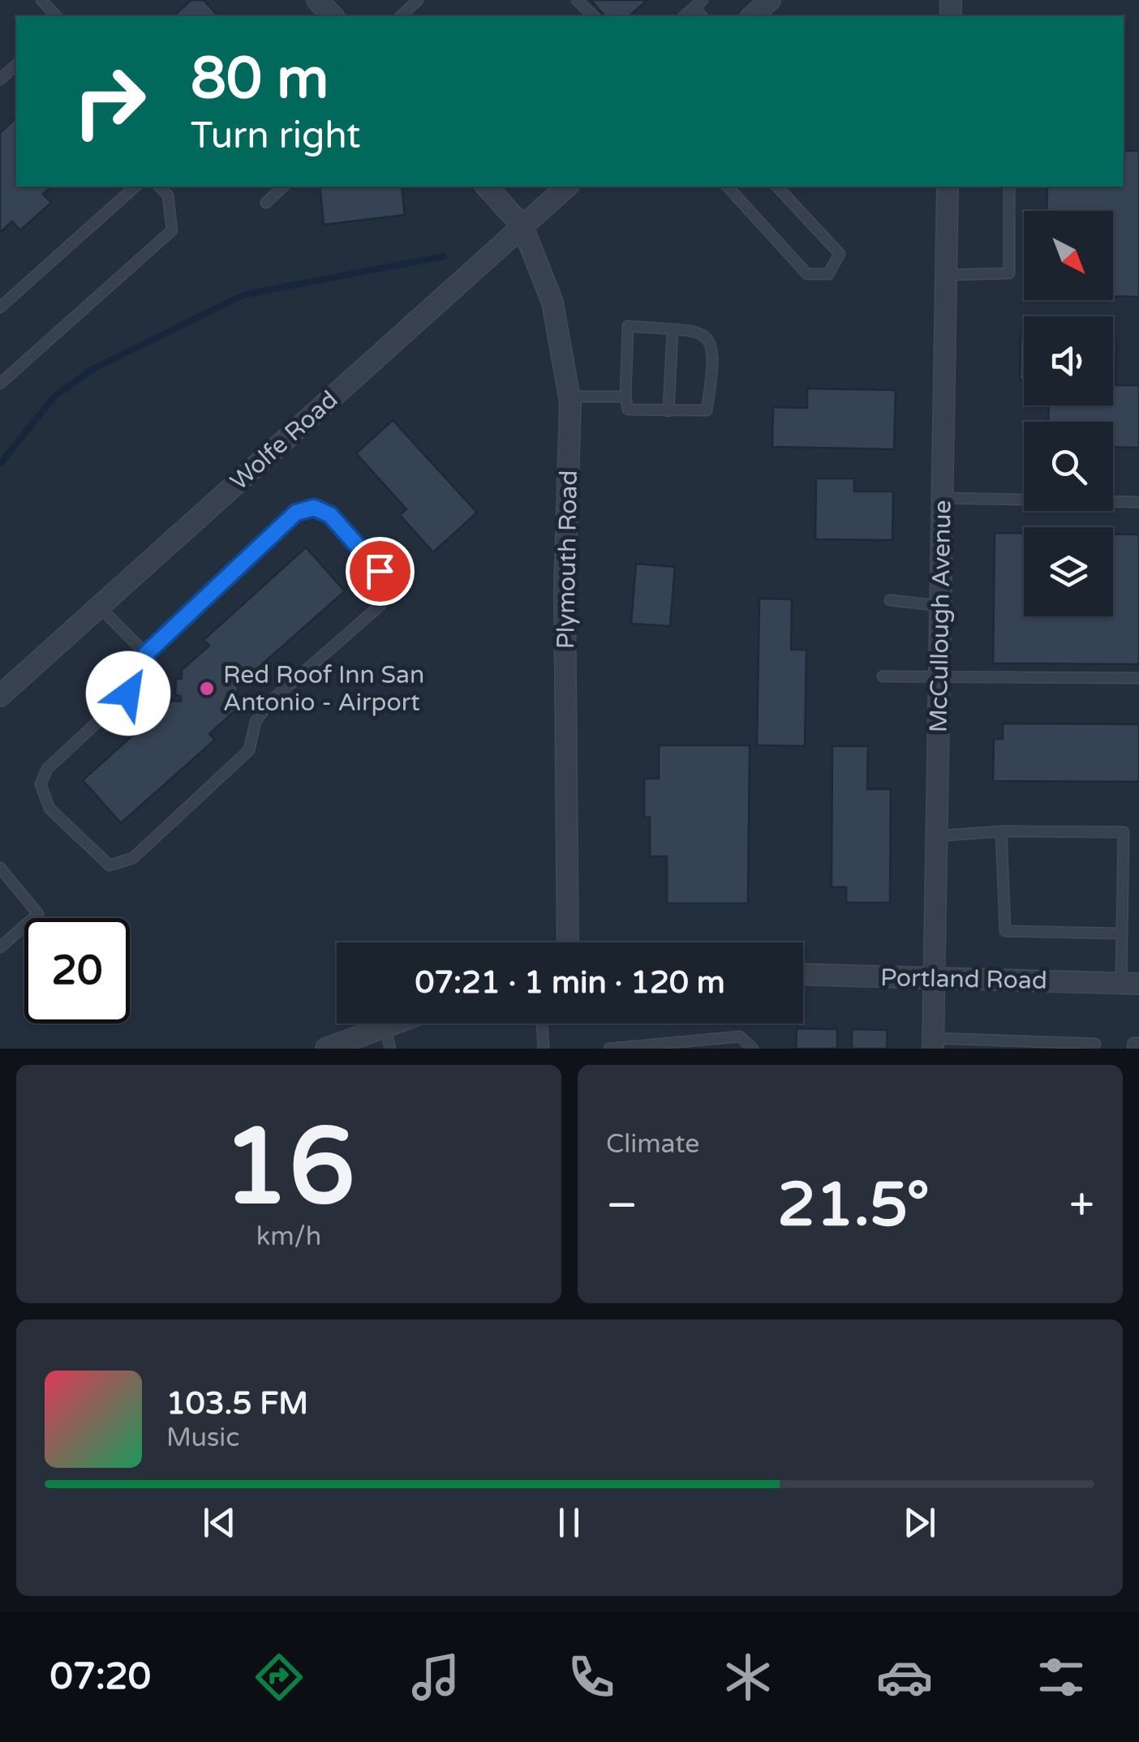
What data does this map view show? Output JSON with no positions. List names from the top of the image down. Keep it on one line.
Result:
{"streets":{"street":["Wolfe Road","Plymouth Road","McCullough Avenue","Portland Road"]},"crossings":[["Wolfe Road","Plymouth Road"],["McCullough Avenue","Portland Road"]],"places":["Red Roof Inn San Antonio - Airport"],"north":"bottom right","page":{"turn":["80 m","Turn right"],"limit":"20","trip":"07:21 · 1 min · 120 m","tile":[["16","km/h"],"Climate"],"heat":["−","21.5°","+"],"song":["103.5 FM","Music"],"tabs":"07:20"}}
